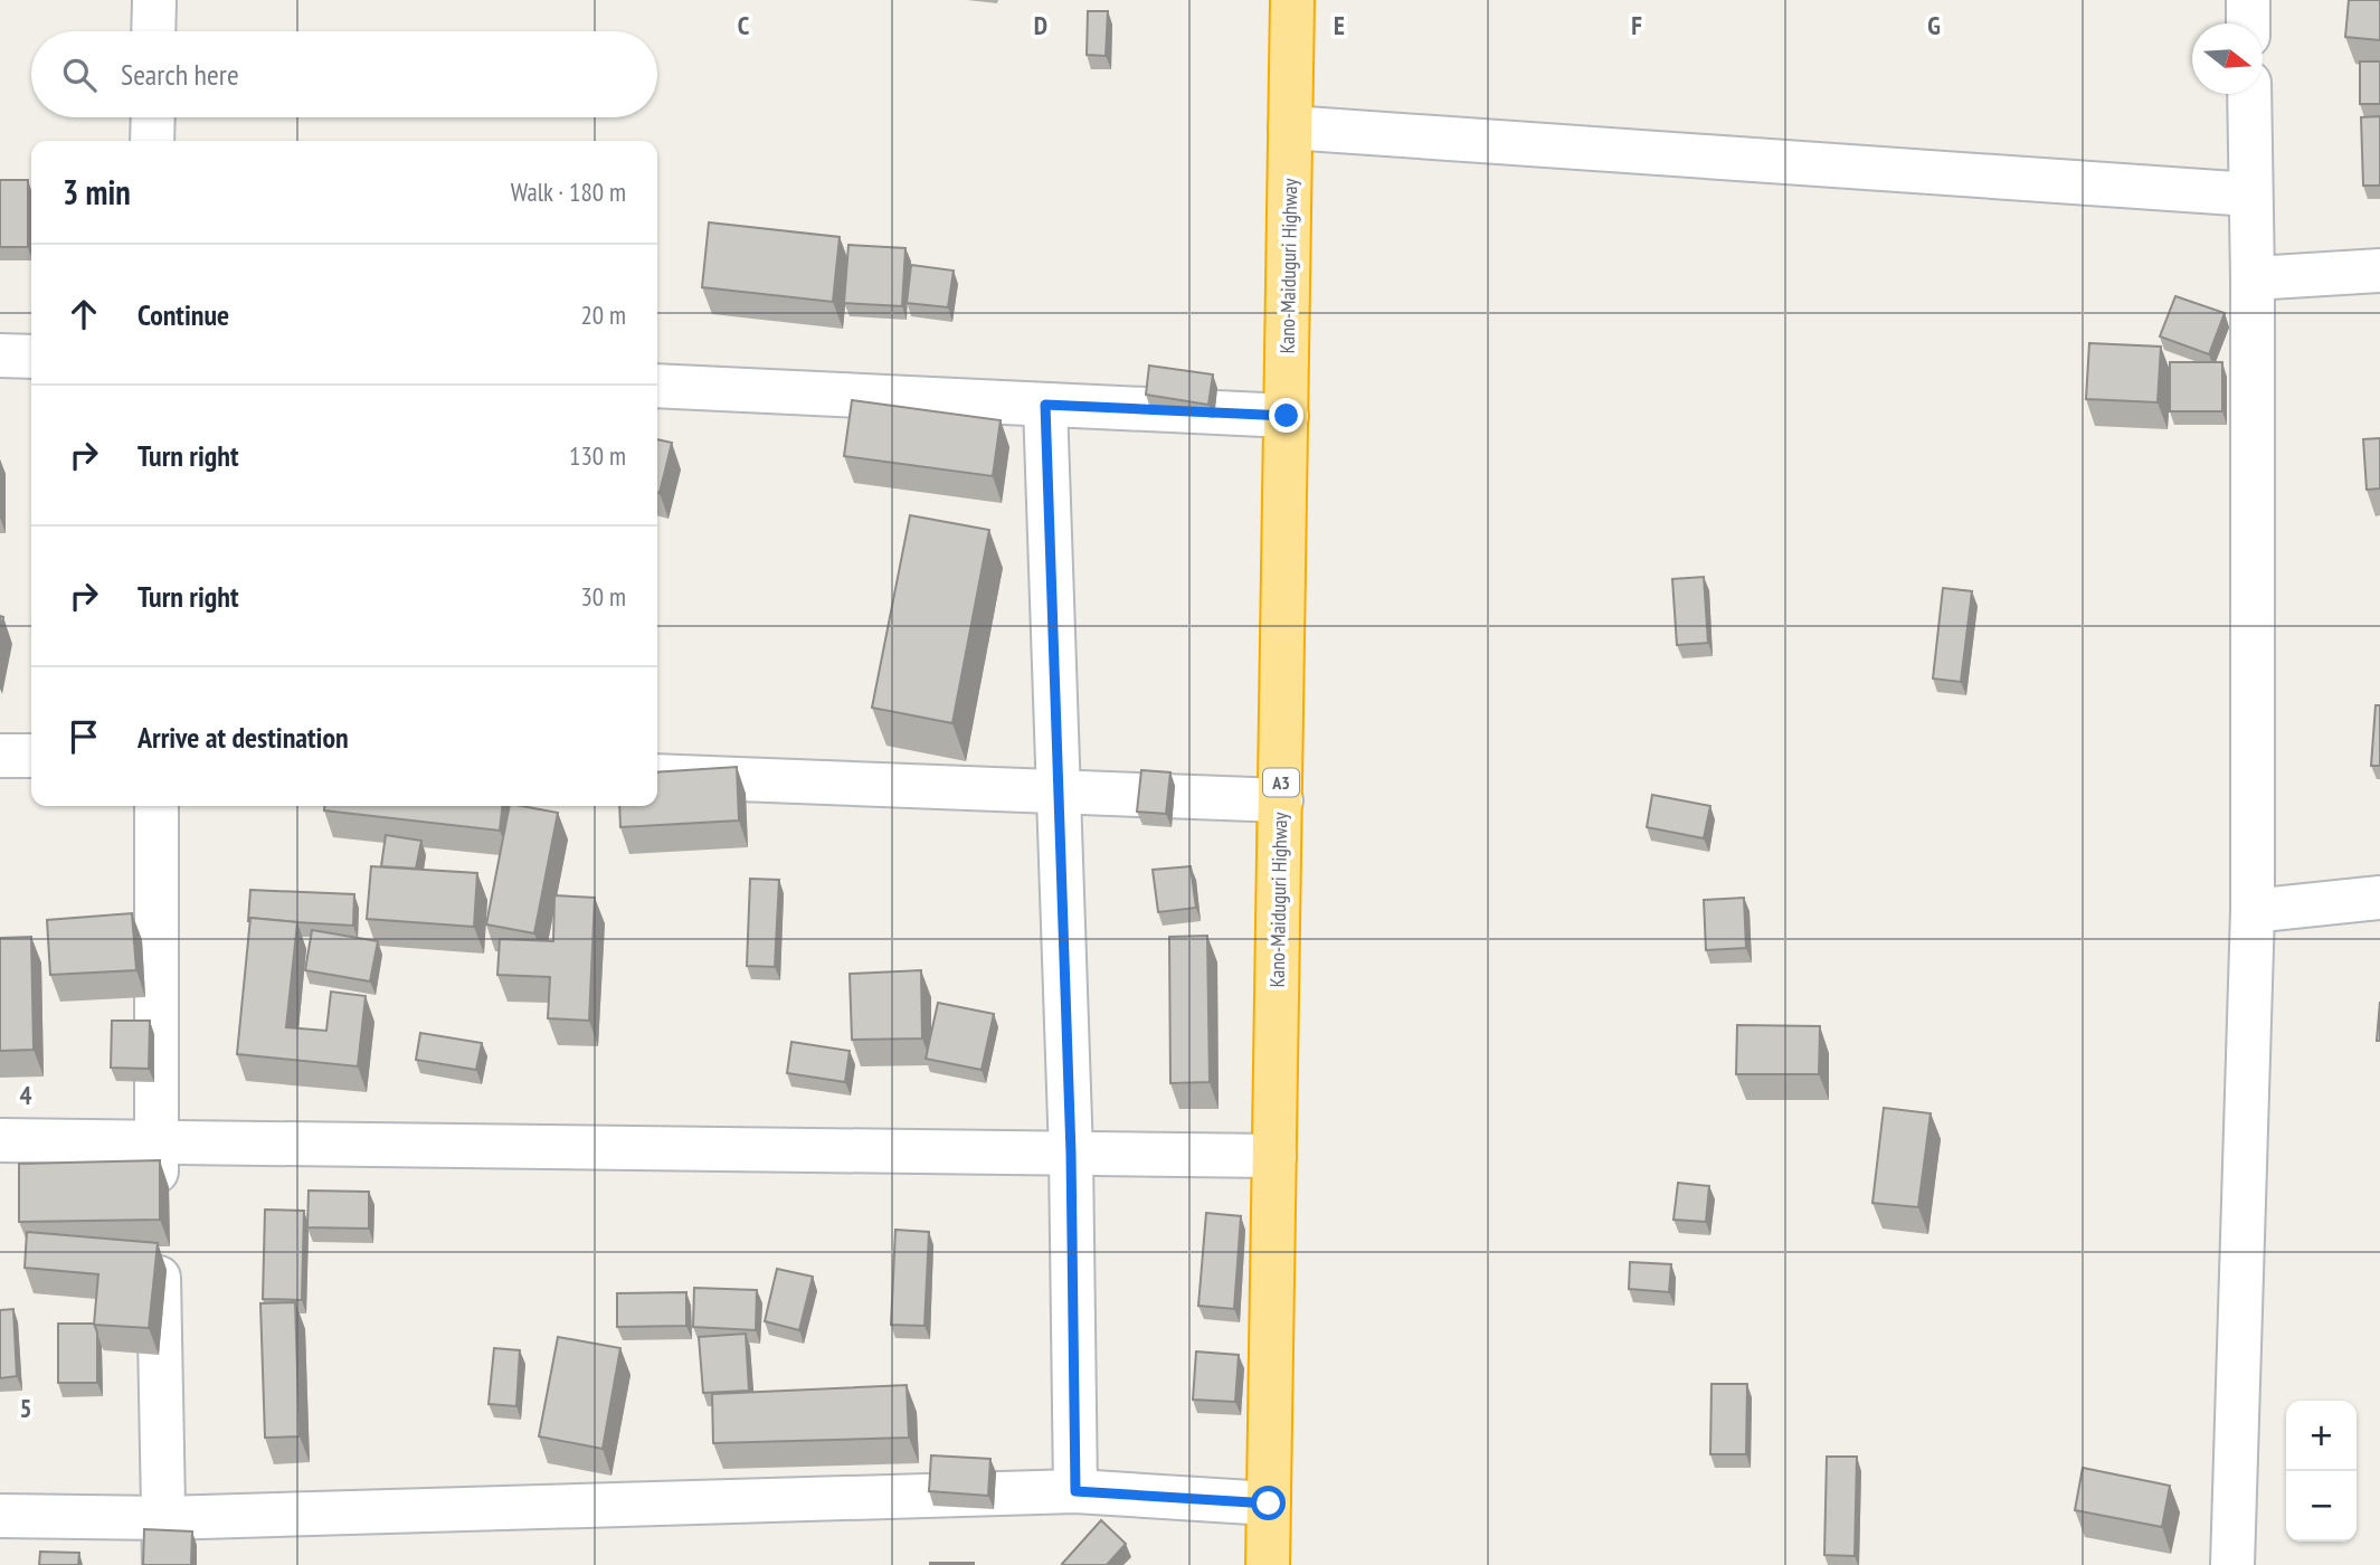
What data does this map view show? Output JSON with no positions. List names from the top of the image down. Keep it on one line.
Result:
{"streets":{"highway":["Kano-Maiduguri Highway","A3"]},"north":"right","page":{"search":"Search here","heading":["3 min","Walk · 180 m"],"list":[["Continue","20 m"],["Turn right","130 m"],["Turn right","30 m"],"Arrive at destination"],"map_buttons":["+","−"]},"grid":{"columns":["C","D","E","F","G"],"rows":["4","5"]}}
